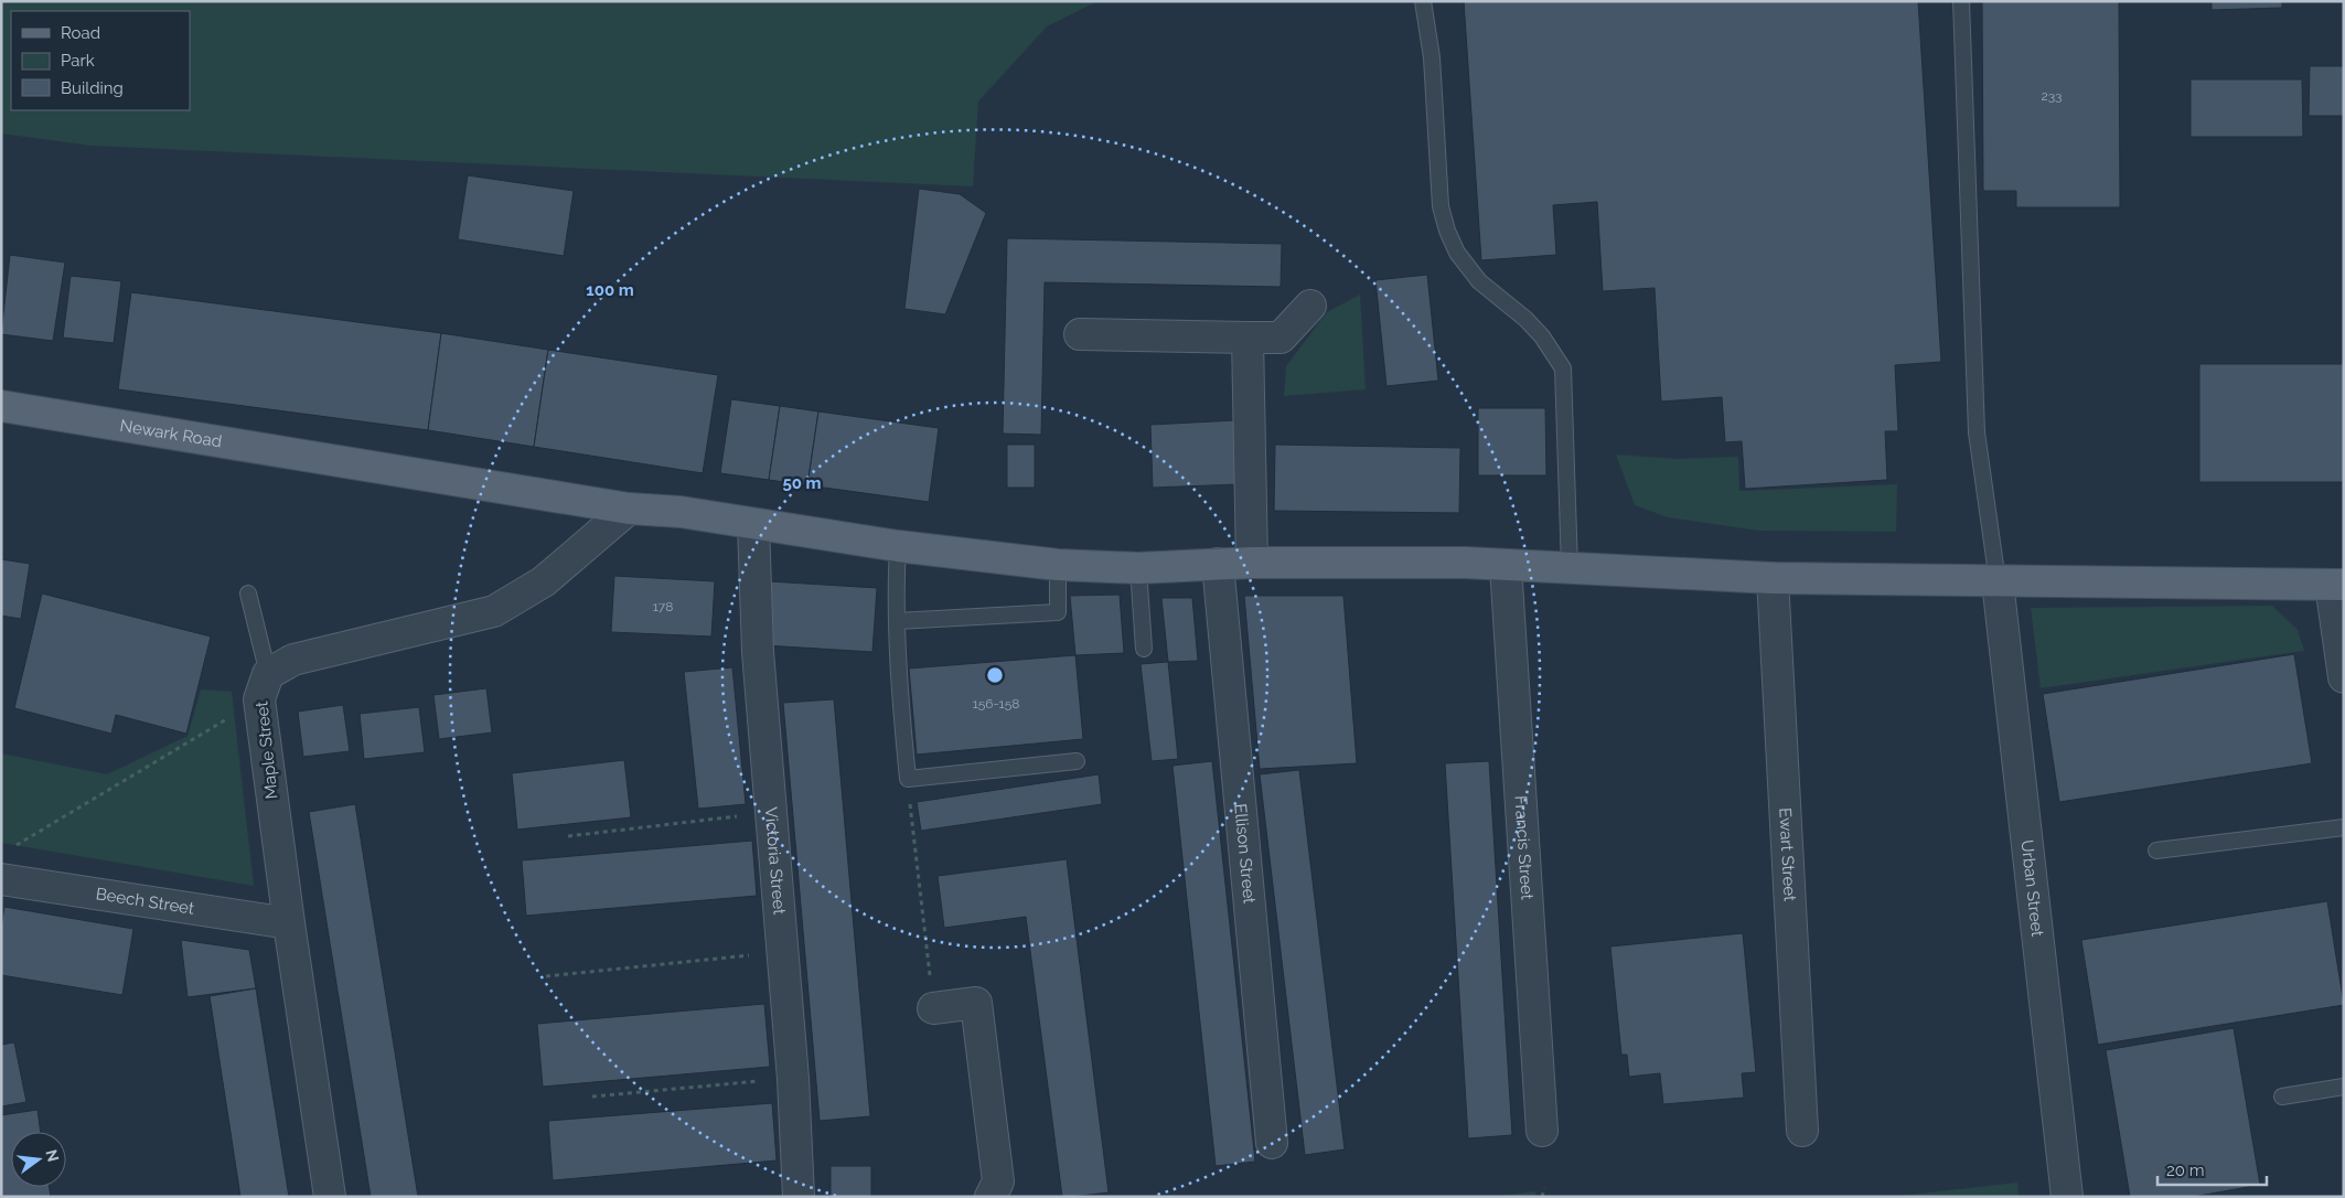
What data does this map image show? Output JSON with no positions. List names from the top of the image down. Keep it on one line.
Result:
{"streets":{"main road":["Newark Road"],"street":["Maple Street","Francis Street","Ellison Street","Ewart Street","Victoria Street","Urban Street","Beech Street"]},"crossings":[["Newark Road","Francis Street"],["Newark Road","Ellison Street"],["Newark Road","Ewart Street"],["Newark Road","Victoria Street"],["Newark Road","Urban Street"],["Maple Street","Beech Street"]],"house_numbers":["233","178","156-158"],"legend":["Road","Park","Building"],"scale_bar":"20 m","north":"right","rings":["100 m","50 m"]}
